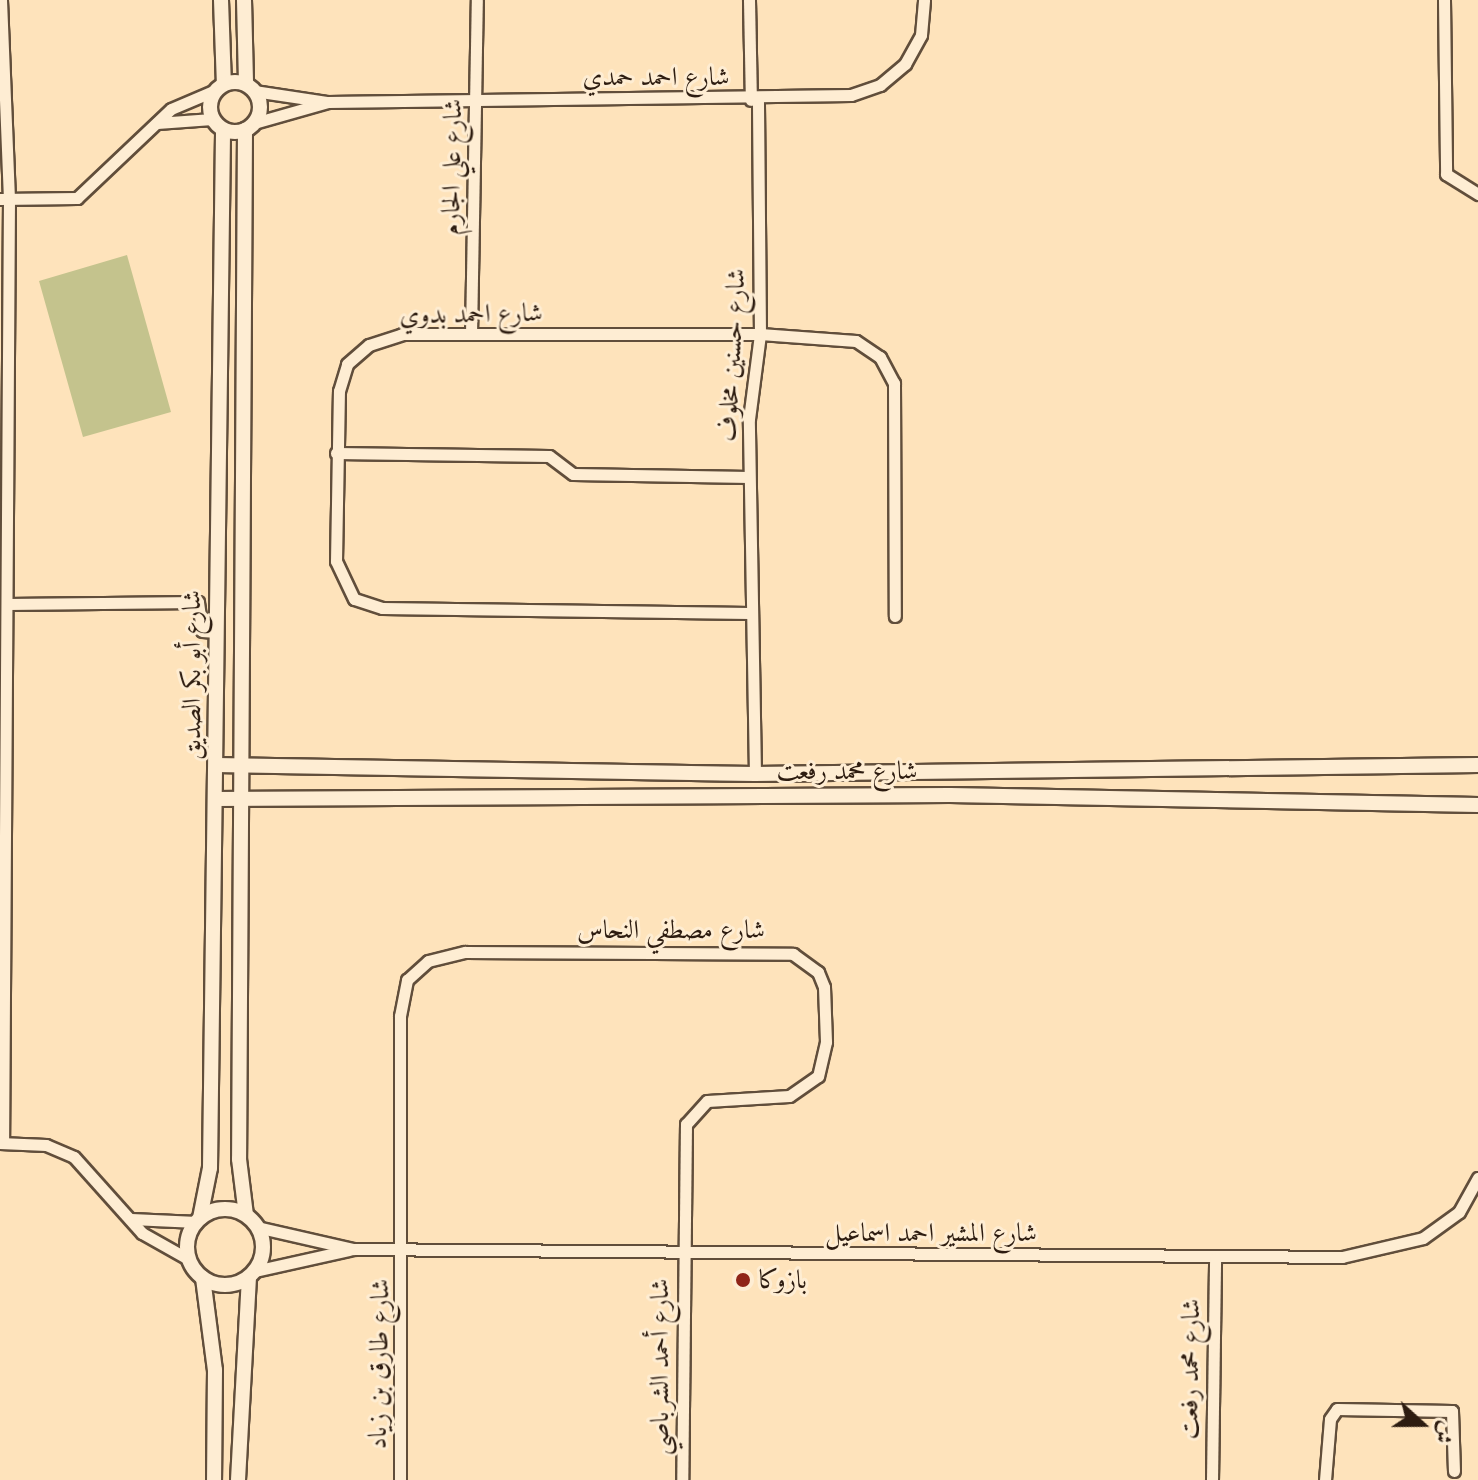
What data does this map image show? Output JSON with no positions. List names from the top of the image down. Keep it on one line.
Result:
{"streets":{"street":["شارع احمد حمدي","شارع علي الجارم","شارع احمد بدوي","شارع حسنين مخلوف","شارع أبو بكر الصديق","شارع محمد رفعت","شارع مصطفي النحاس","شارع المشير احمد اسماعيل","شارع طارق بن زياد","شارع أحمد الشرباصي"]},"crossings":[["شارع احمد حمدي","شارع علي الجارم"],["شارع احمد حمدي","شارع حسنين مخلوف"],["شارع احمد حمدي","شارع أبو بكر الصديق"],["شارع علي الجارم","شارع احمد بدوي"],["شارع احمد بدوي","شارع حسنين مخلوف"],["شارع حسنين مخلوف","شارع محمد رفعت"],["شارع أبو بكر الصديق","شارع محمد رفعت"],["شارع أبو بكر الصديق","شارع المشير احمد اسماعيل"],["شارع محمد رفعت","شارع المشير احمد اسماعيل"],["شارع مصطفي النحاس","شارع المشير احمد اسماعيل"],["شارع مصطفي النحاس","شارع طارق بن زياد"],["شارع مصطفي النحاس","شارع أحمد الشرباصي"],["شارع المشير احمد اسماعيل","شارع طارق بن زياد"],["شارع المشير احمد اسماعيل","شارع أحمد الشرباصي"]],"places":["بازوكا"],"north":"right"}
